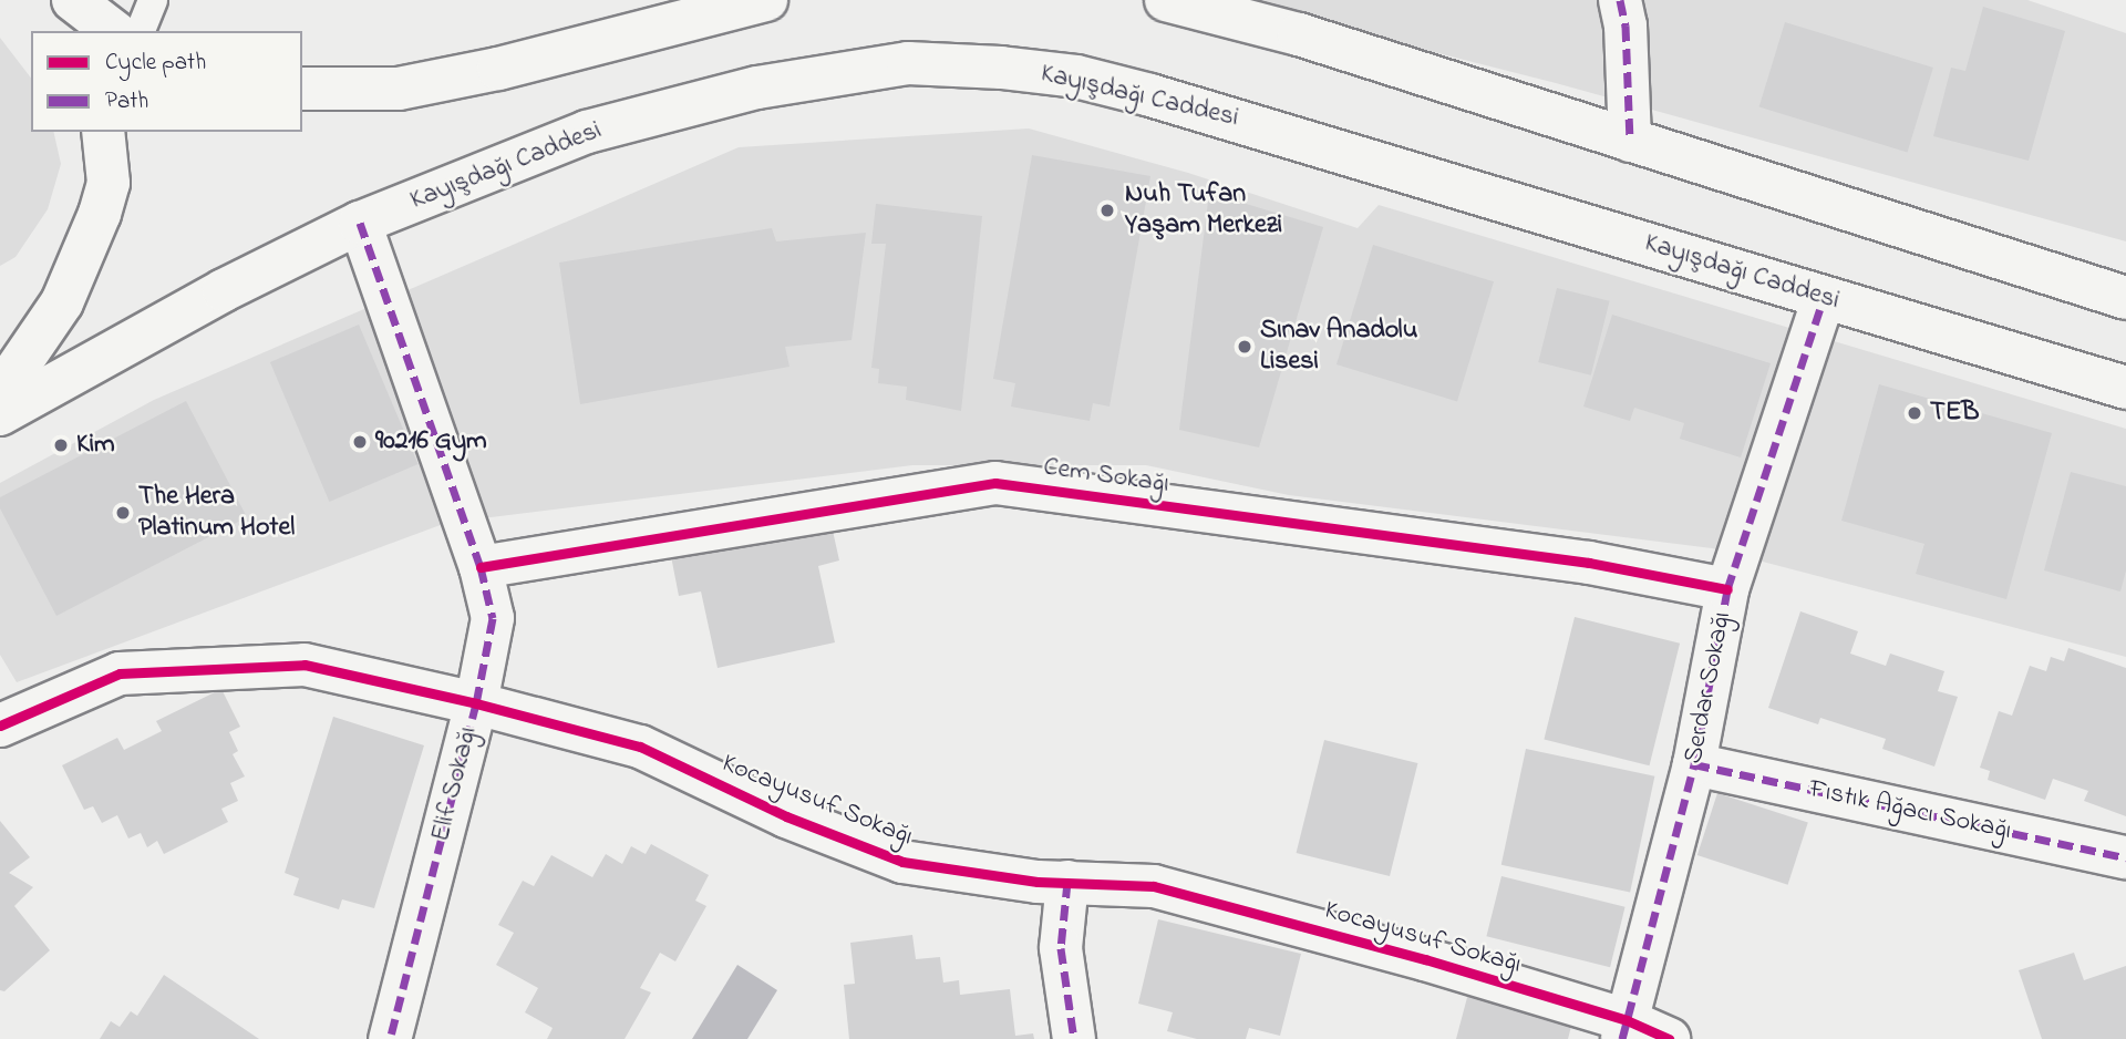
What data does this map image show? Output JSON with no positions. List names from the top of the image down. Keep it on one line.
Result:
{"streets":{"street":["Kayışdağı Caddesi","Cem Sokağı","Serdar Sokağı","Elif Sokağı","Kocayusuf Sokağı","Fıstık Ağacı Sokağı"]},"crossings":[["Kayışdağı Caddesi","Serdar Sokağı"],["Kayışdağı Caddesi","Elif Sokağı"],["Cem Sokağı","Serdar Sokağı"],["Cem Sokağı","Elif Sokağı"],["Serdar Sokağı","Kocayusuf Sokağı"],["Serdar Sokağı","Fıstık Ağacı Sokağı"],["Elif Sokağı","Kocayusuf Sokağı"]],"places":["Nuh Tufan Yaşam Merkezi","Sınav Anadolu Lisesi","TEB","90216 Gym","Kim","The Hera Platinum Hotel"],"legend":["Cycle path","Path"]}
